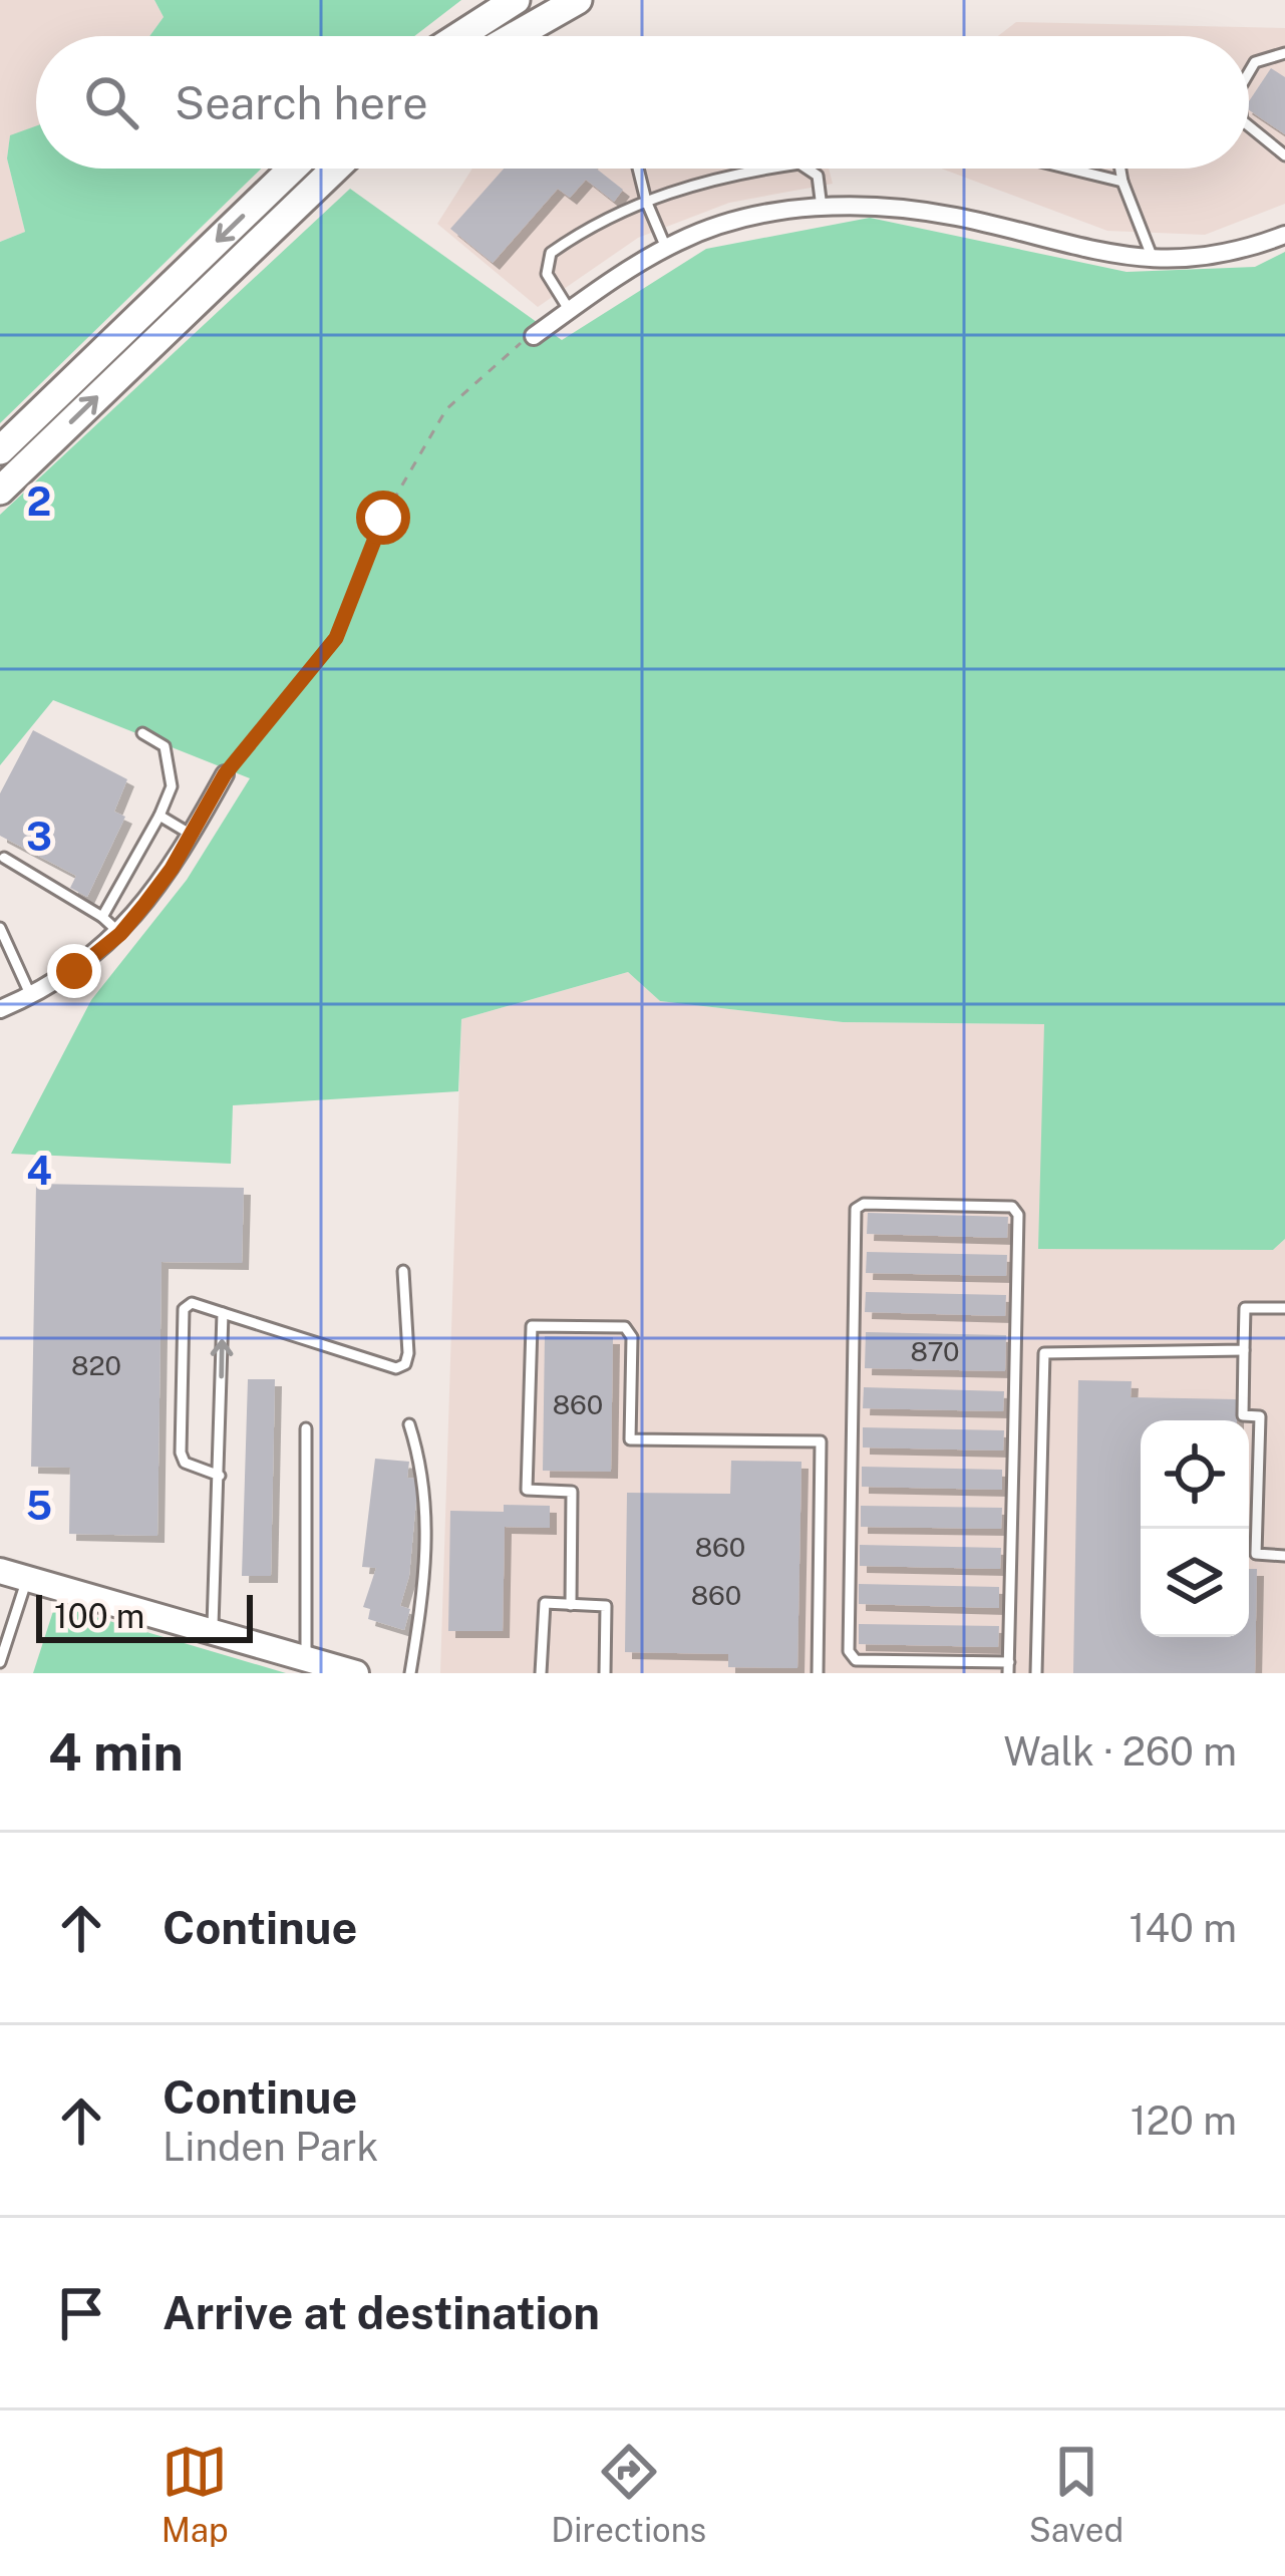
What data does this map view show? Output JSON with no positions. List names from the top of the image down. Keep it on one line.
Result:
{"house_numbers":["870","820","860","860","860"],"scale_bar":"100 m","page":{"search":"Search here","scale":"100 m","heading":["4 min","Walk · 260 m"],"list":[["Continue","140 m"],["Continue","Linden Park","120 m"],"Arrive at destination"],"nav":["Map","Directions","Saved"]},"grid":{"rows":["2","3","4","5"]}}
